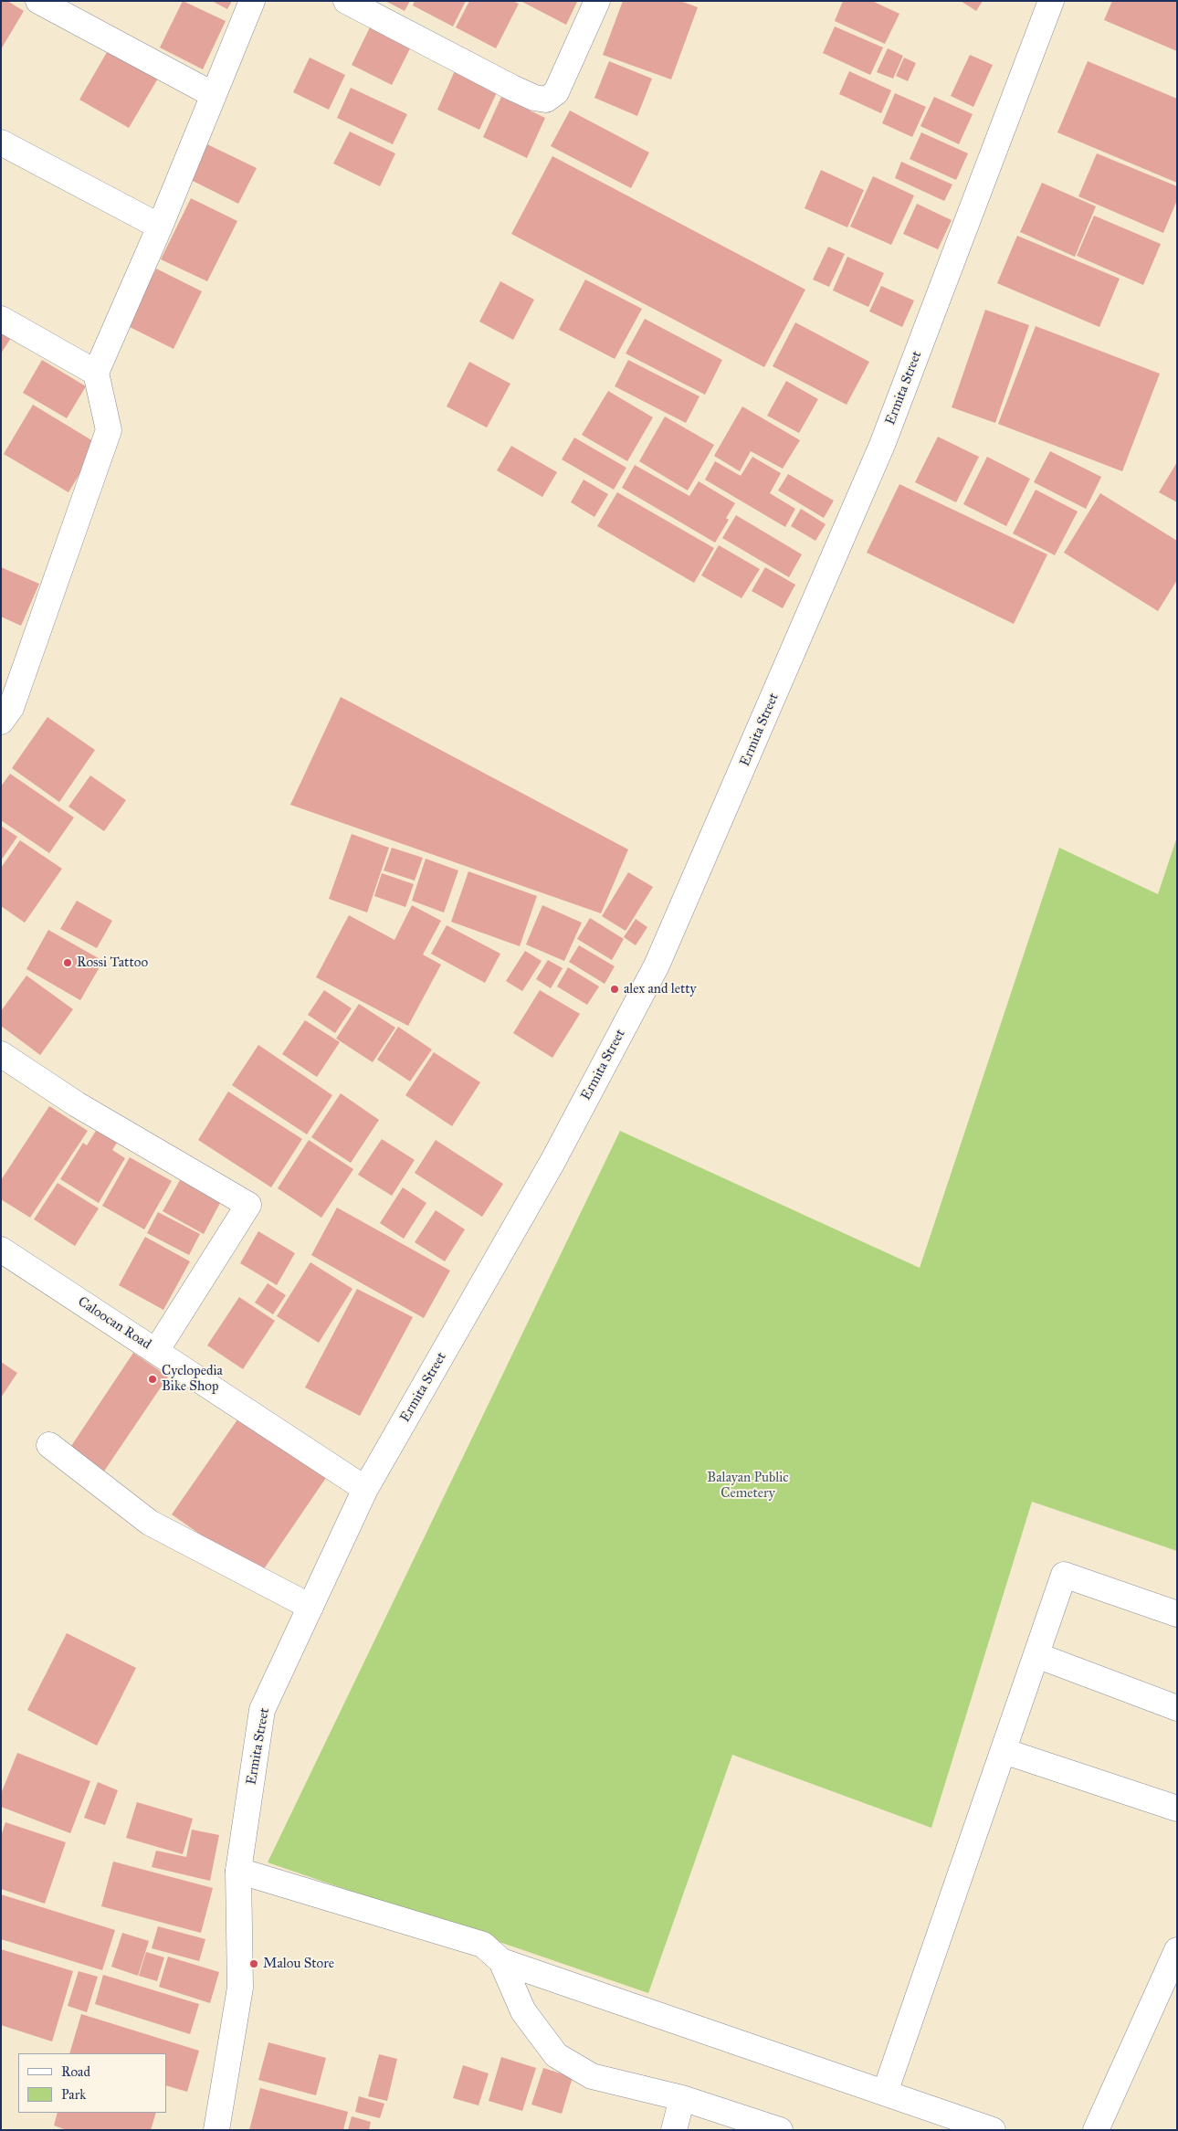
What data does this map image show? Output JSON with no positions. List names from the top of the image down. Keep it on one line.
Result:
{"streets":{"street":["Ermita Street","Caloocan Road"]},"crossings":[["Ermita Street","Caloocan Road"]],"parks":["Balayan Public Cemetery"],"places":["Rossi Tattoo","alex and letty","Cyclopedia Bike Shop","Malou Store"],"legend":["Road","Park"]}
